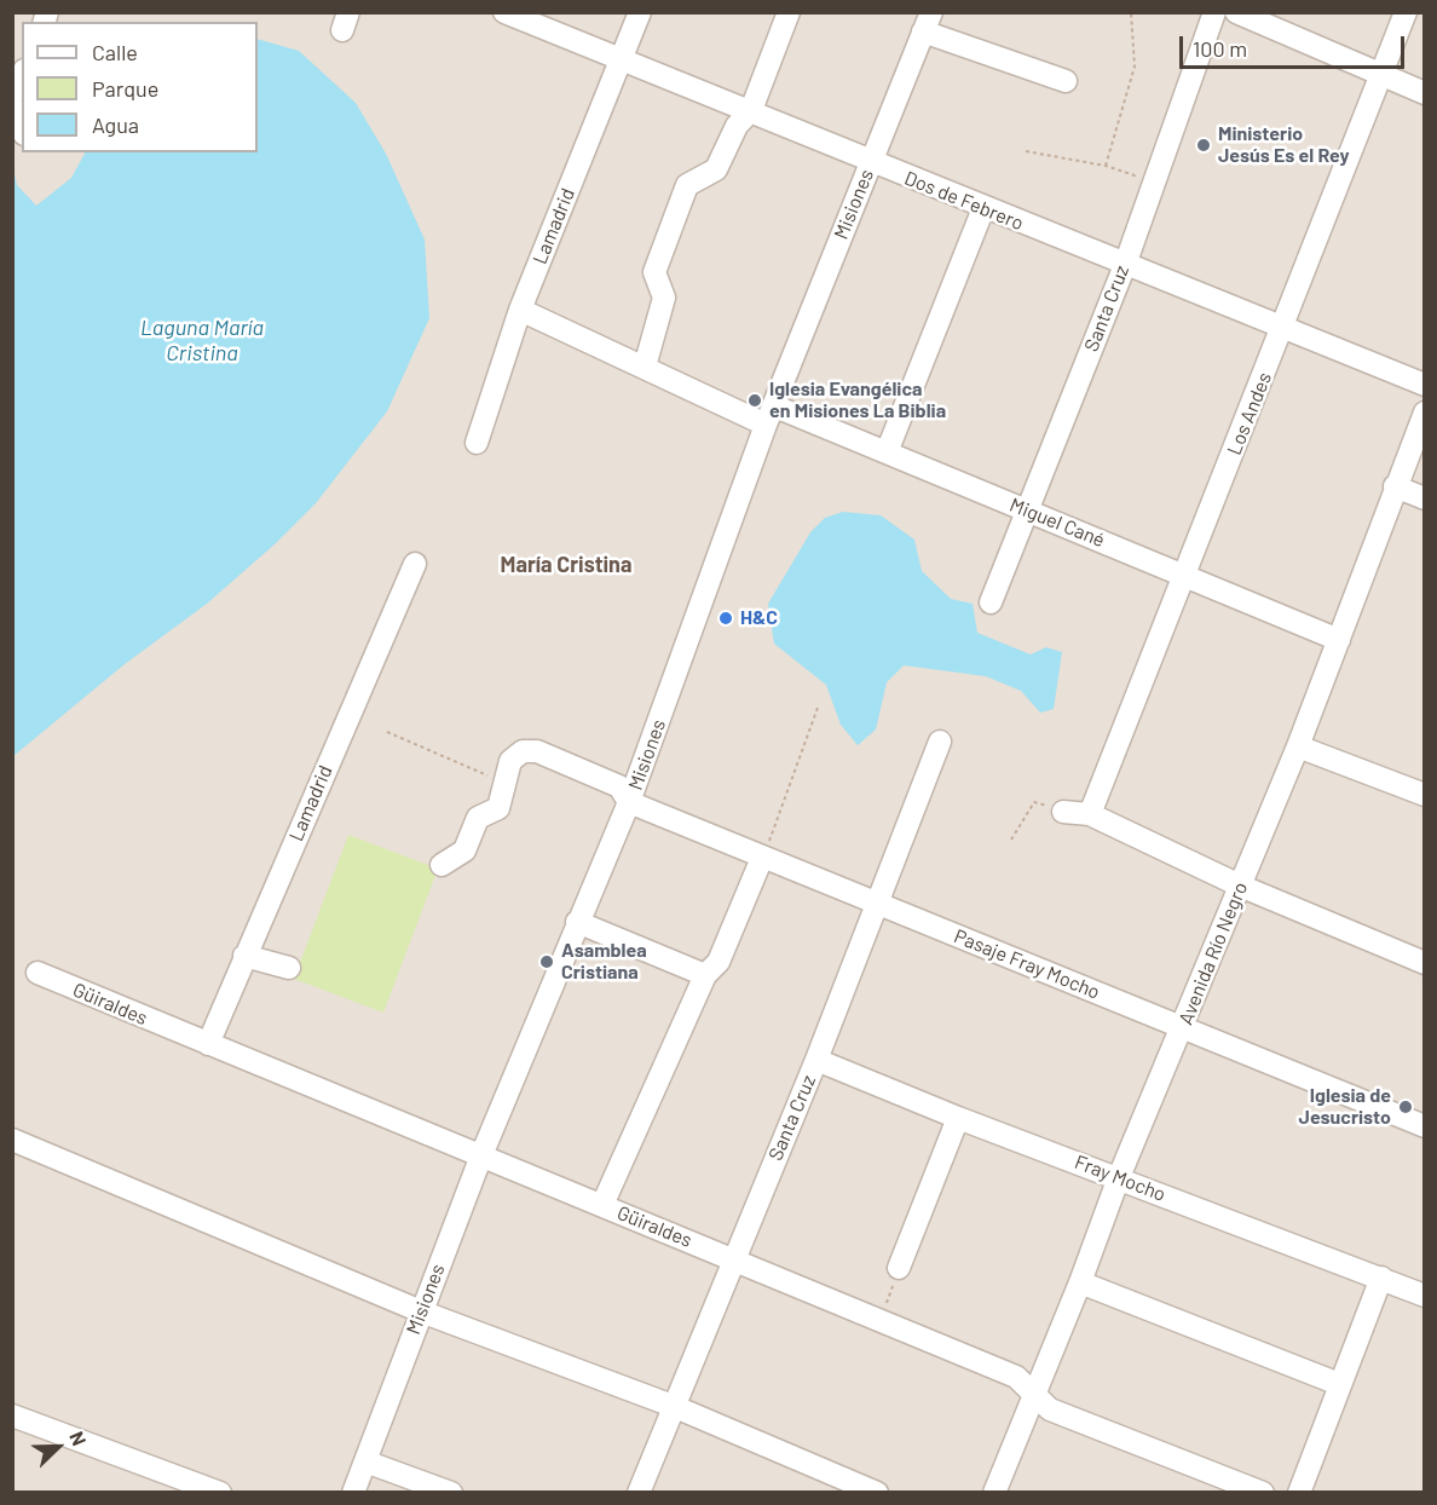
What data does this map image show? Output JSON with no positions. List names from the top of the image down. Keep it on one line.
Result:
{"streets":{"street":["Dos de Febrero","Misiones","Lamadrid","Santa Cruz","Los Andes","Miguel Cané","Avenida Río Negro","Pasaje Fray Mocho","Güiraldes","Fray Mocho"]},"crossings":[["Dos de Febrero","Misiones"],["Dos de Febrero","Lamadrid"],["Dos de Febrero","Santa Cruz"],["Dos de Febrero","Los Andes"],["Misiones","Miguel Cané"],["Misiones","Pasaje Fray Mocho"],["Misiones","Güiraldes"],["Lamadrid","Miguel Cané"],["Lamadrid","Güiraldes"],["Santa Cruz","Miguel Cané"],["Santa Cruz","Pasaje Fray Mocho"],["Santa Cruz","Güiraldes"],["Santa Cruz","Fray Mocho"],["Los Andes","Miguel Cané"],["Miguel Cané","Avenida Río Negro"],["Avenida Río Negro","Pasaje Fray Mocho"],["Avenida Río Negro","Güiraldes"],["Avenida Río Negro","Fray Mocho"]],"districts":["María Cristina"],"water":["Laguna María Cristina"],"places":["Ministerio Jesús Es el Rey","Iglesia Evangélica en Misiones La Biblia","H&C","Asamblea Cristiana","Iglesia de Jesucristo"],"legend":["Calle","Parque","Agua"],"scale_bar":"100 m","north":"top right"}
